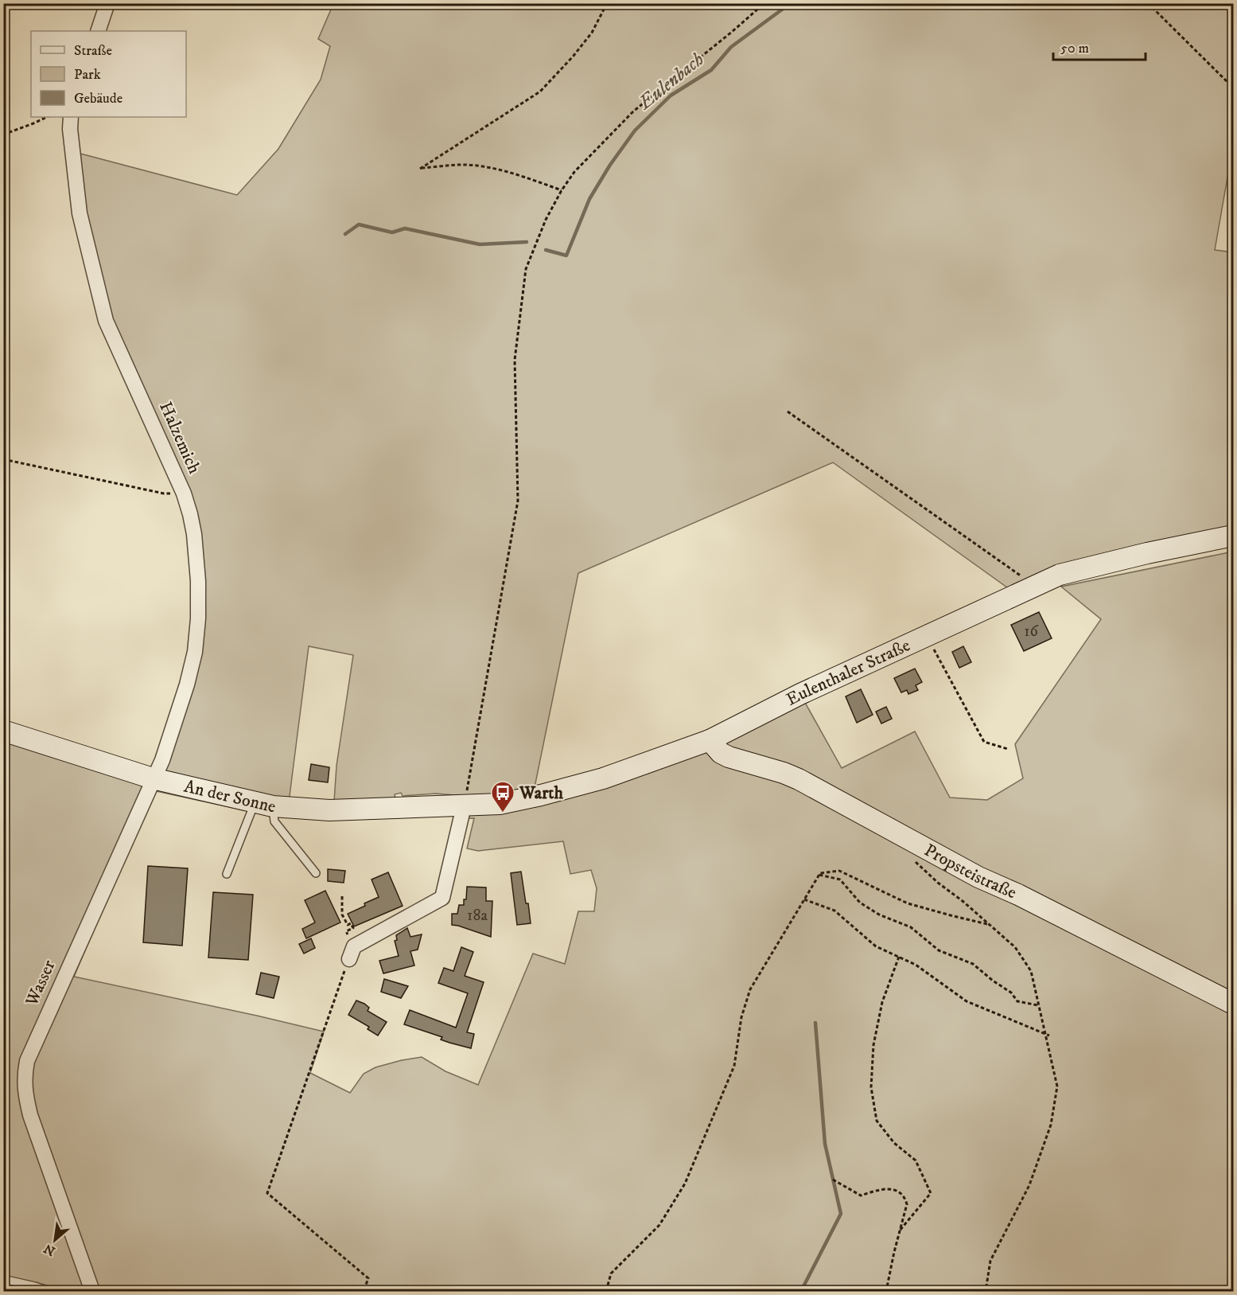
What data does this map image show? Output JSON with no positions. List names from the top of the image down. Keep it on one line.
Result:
{"streets":{"street":["Halzemich","Eulenthaler Straße","An der Sonne","Propsteistraße","Wasser"]},"crossings":[["Halzemich","An der Sonne"],["Halzemich","Wasser"],["Eulenthaler Straße","An der Sonne"],["Eulenthaler Straße","Propsteistraße"],["An der Sonne","Wasser"]],"water":["Eulenbach"],"places":{"bus stop":["Warth"]},"house_numbers":["16","18a"],"legend":["Straße","Park","Gebäude"],"scale_bar":"50 m","north":"bottom left"}
